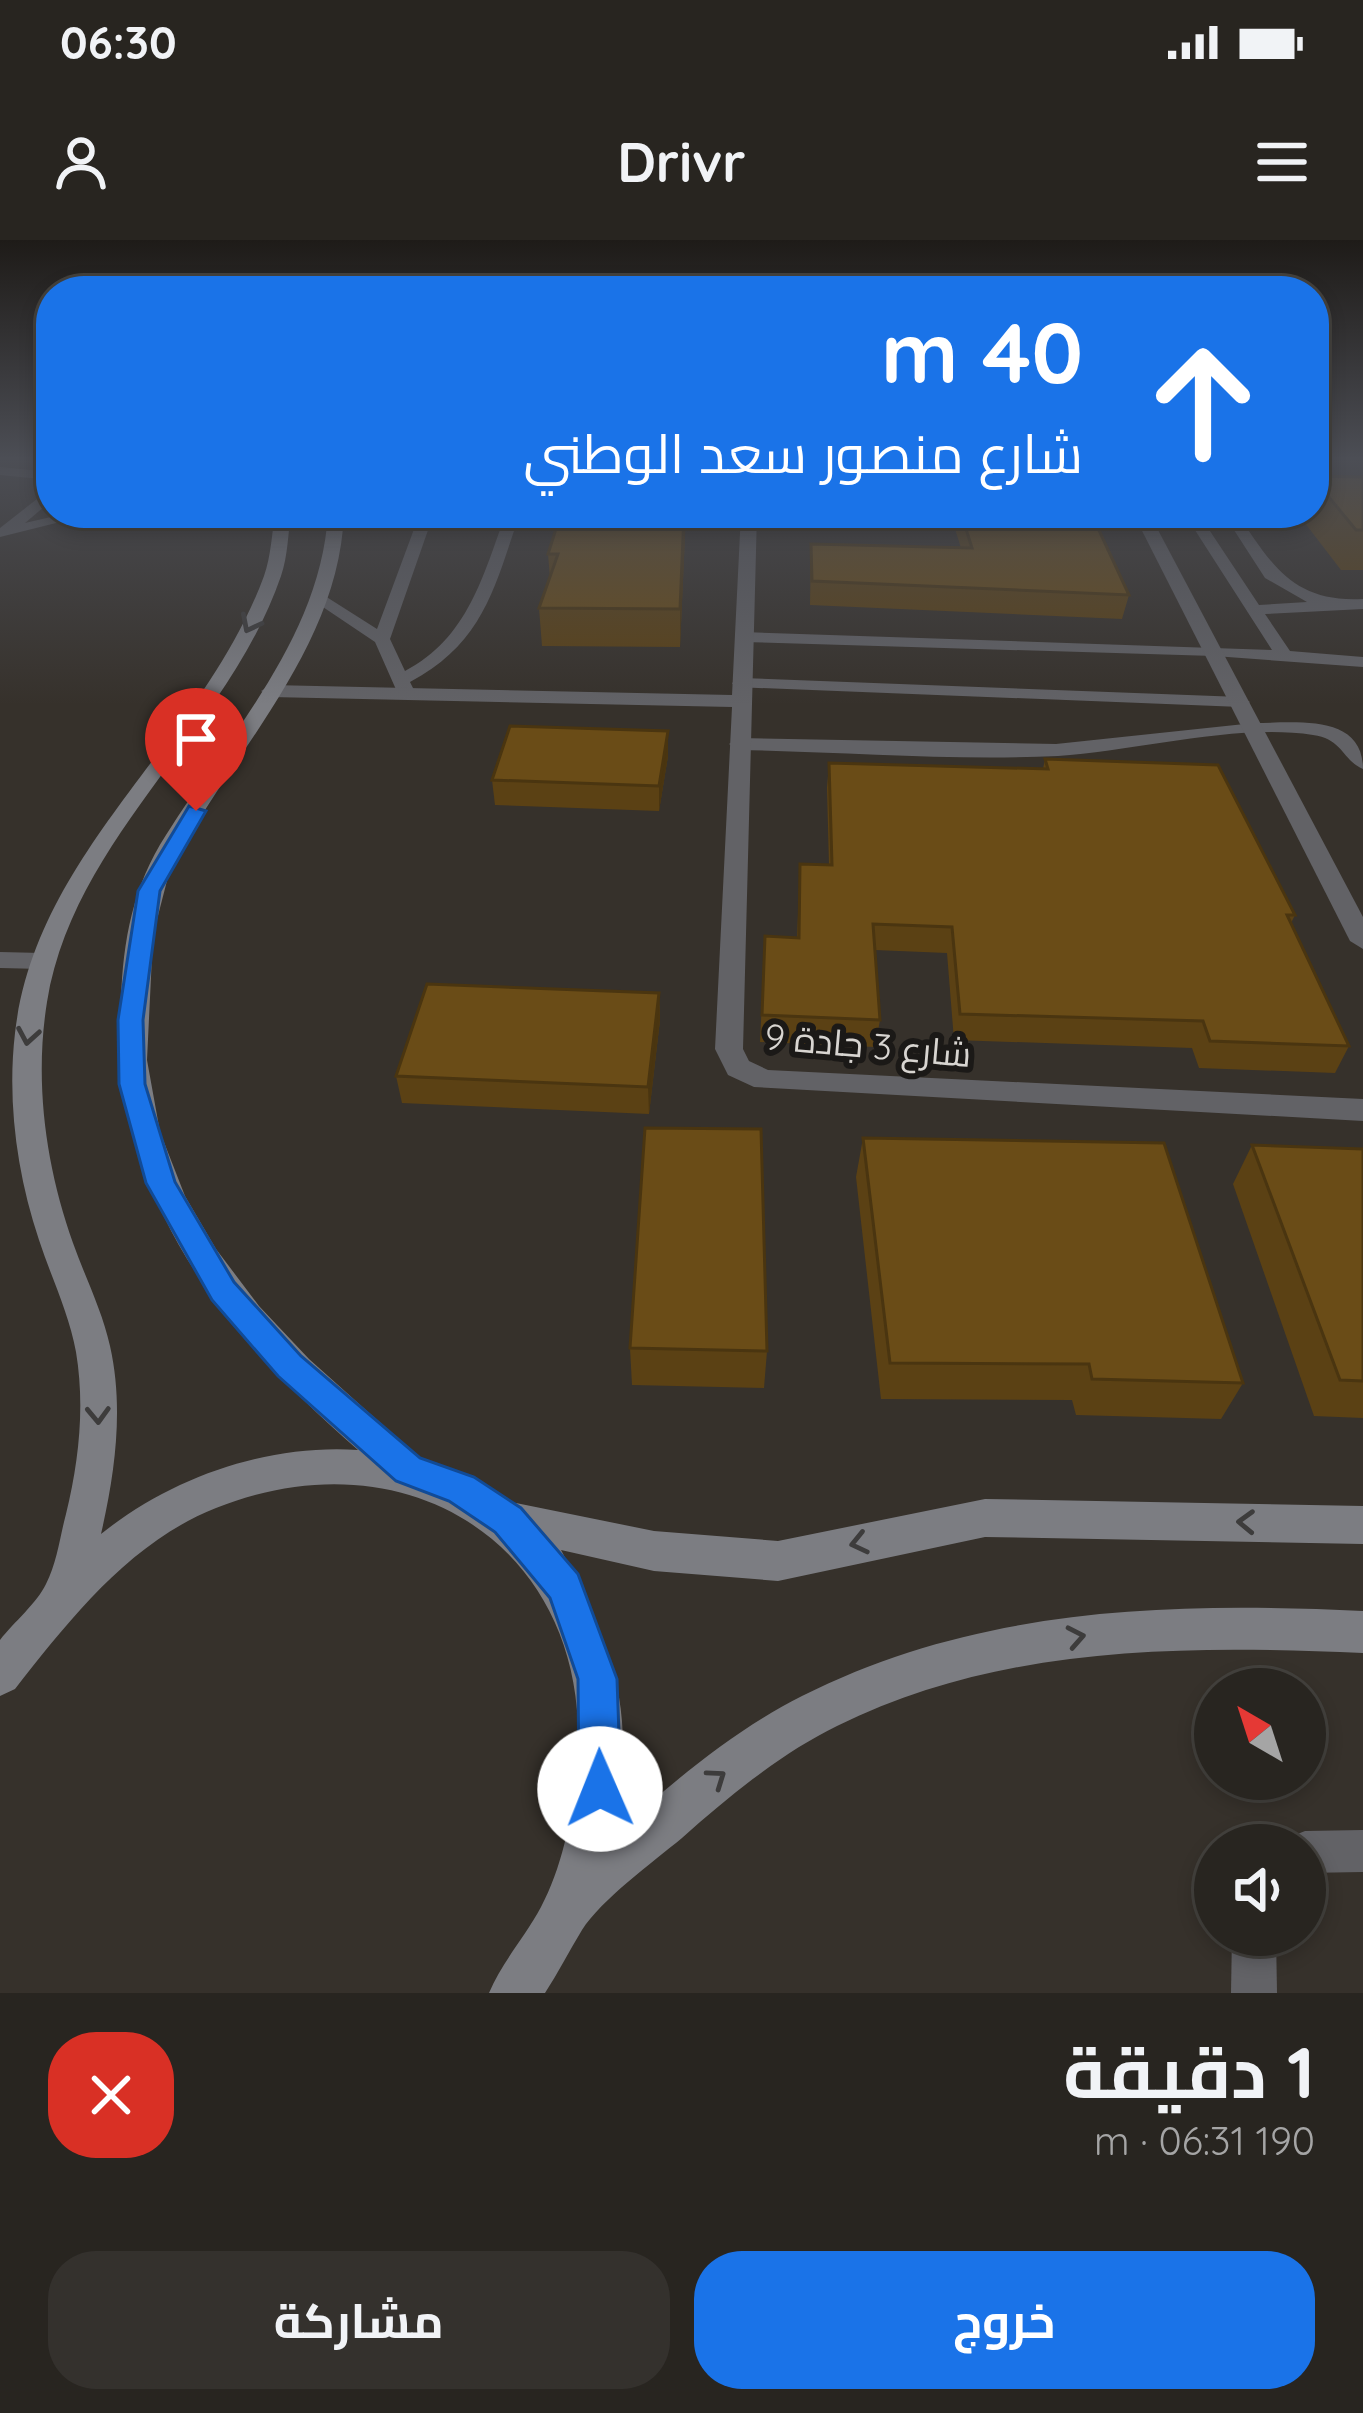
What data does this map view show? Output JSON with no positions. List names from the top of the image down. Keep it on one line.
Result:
{"streets":{"street":["شارع 3 جادة 9"]},"north":"top left","page":{"status":"06:30","header":"Drivr","turn":["40 m","شارع منصور سعد الوطني"],"heading":["1 دقيقة","190 m · 06:31"],"buttons":["خروج","مشاركة"]}}
